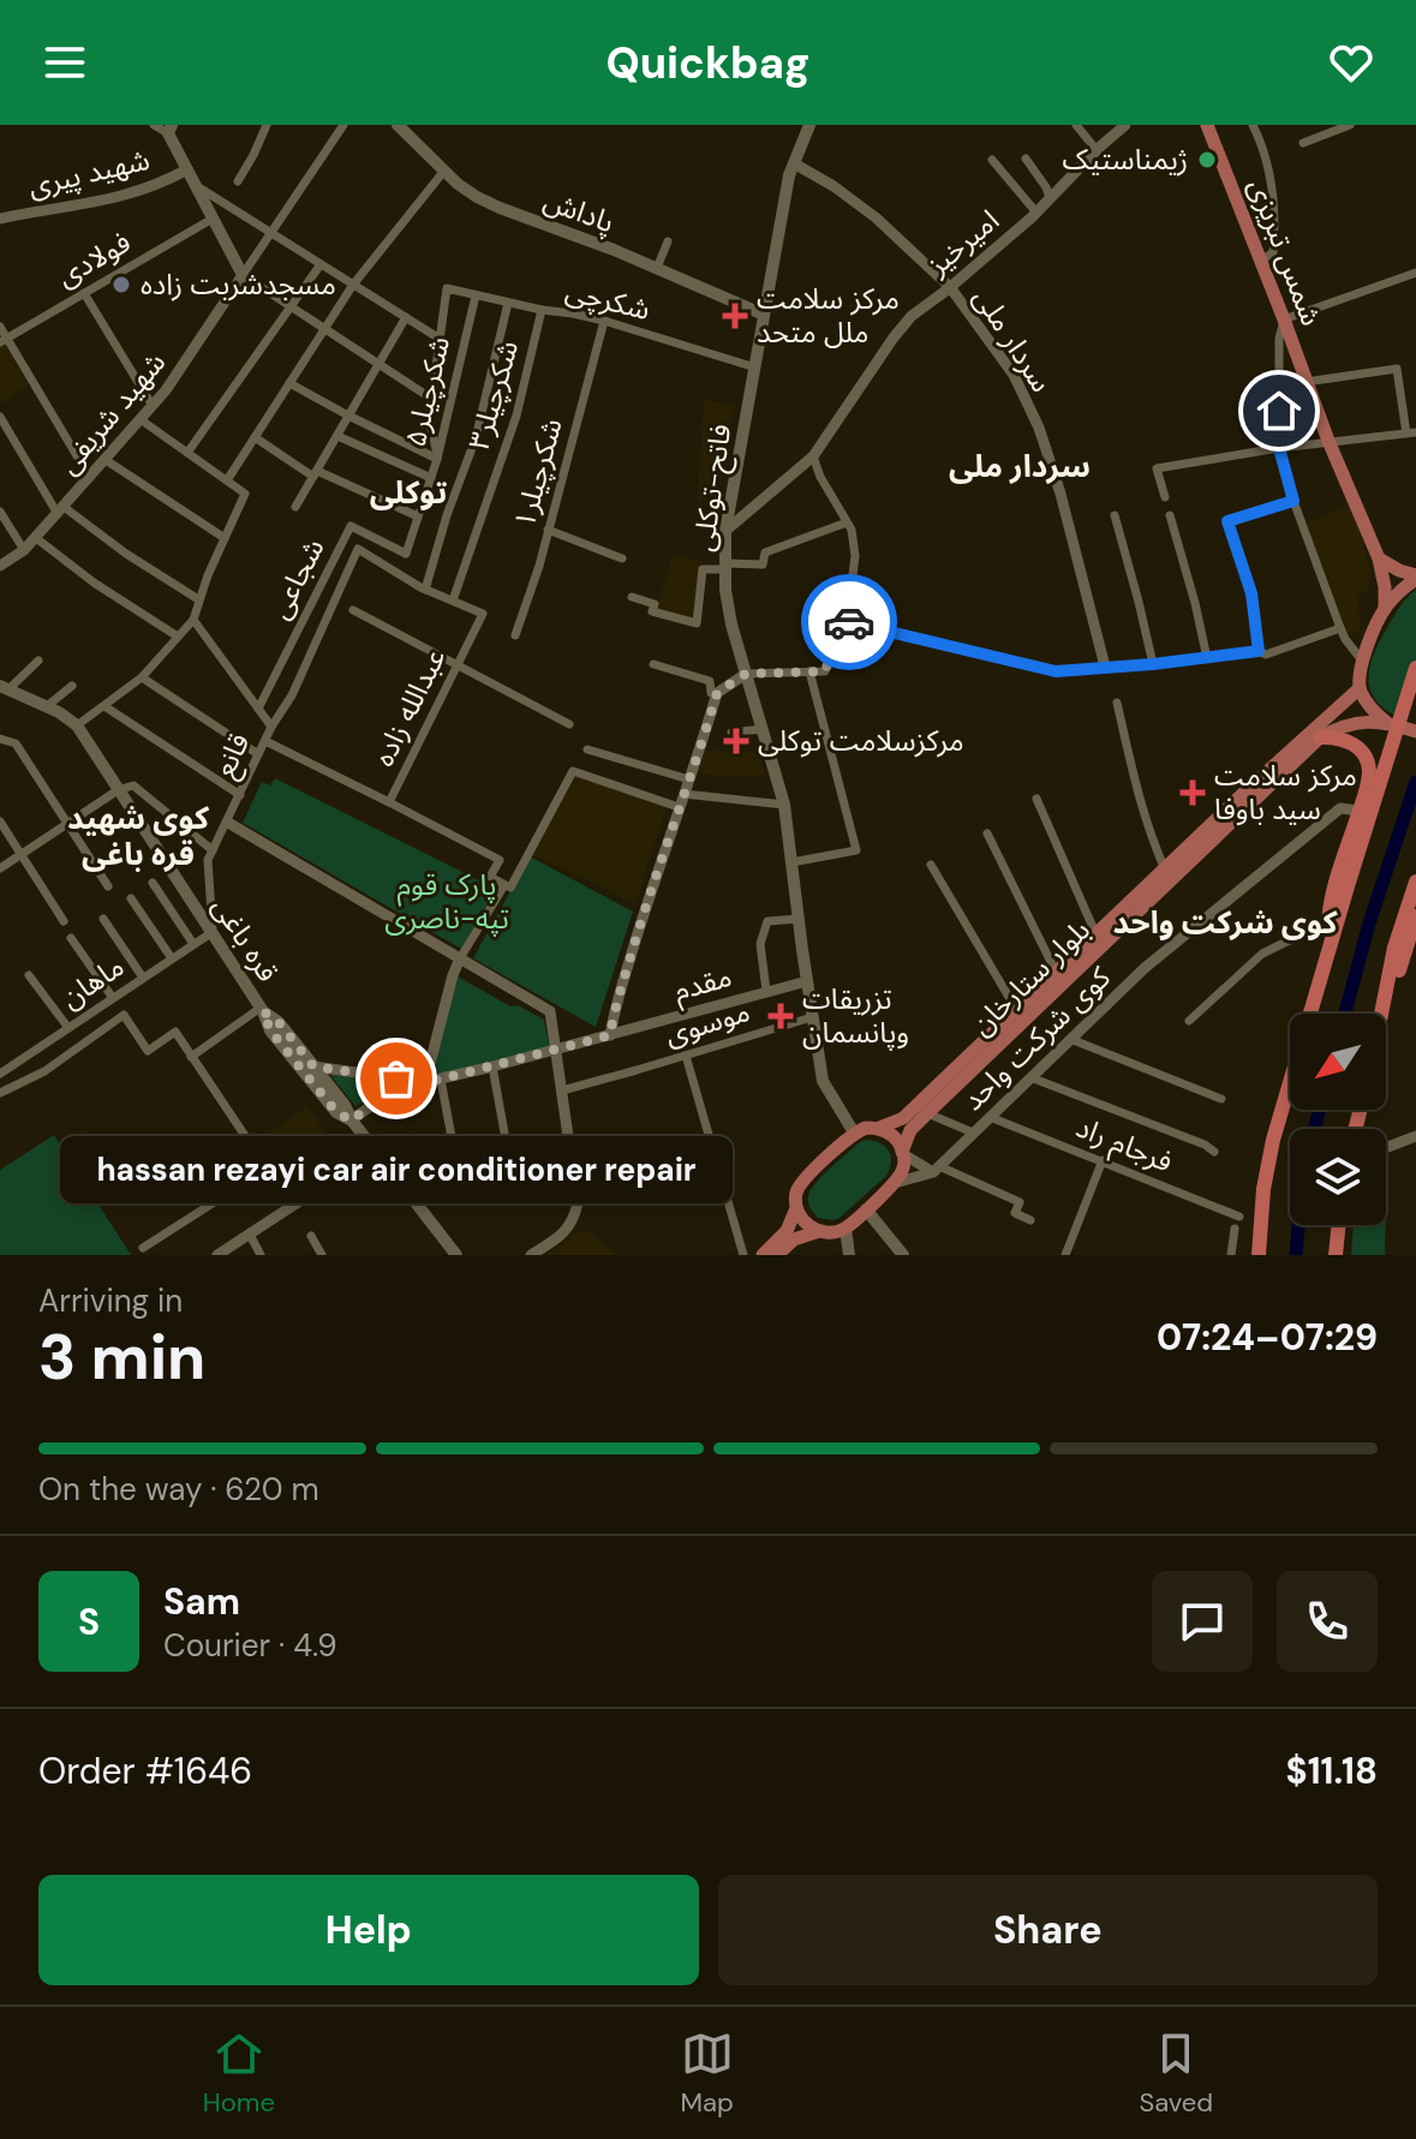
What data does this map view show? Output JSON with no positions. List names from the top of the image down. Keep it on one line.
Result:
{"streets":{"main road":["پاداش","شمس تبریزی","فاتح-توکلی","قره باغی","بلوار ستارخان"],"street":["شهید پیری","امیرخیز","فولادی","شکرچی","سردار ملی","شکرچیلر۵","شکرچیلر۳","شهید شریفى","شکرچیلر۱","شجاعی","عبدالله زاده","قانع","ماهان","مقدم","موسوی","کوی شرکت واحد","فرجام راد"]},"crossings":[["پاداش","فاتح-توکلی"],["امیرخیز","سردار ملی"],["امیرخیز","فاتح-توکلی"],["شکرچی","شکرچیلر۵"],["شکرچی","شکرچیلر۳"],["شکرچی","شکرچیلر۱"],["شکرچی","فاتح-توکلی"],["سردار ملی","فاتح-توکلی"],["شکرچیلر۵","شجاعی"],["شکرچیلر۳","عبدالله زاده"],["فاتح-توکلی","مقدم"],["فاتح-توکلی","موسوی"],["شجاعی","قانع"],["عبدالله زاده","قانع"],["قانع","قره باغی"],["قانع","ماهان"],["قره باغی","ماهان"],["کوی شرکت واحد","فرجام راد"]],"districts":["سردار ملی","توکلی","کوی شهید قره باغی","کوی شرکت واحد"],"parks":["پارک قوم تپه-ناصری"],"places":{"other":["ژیمناستیک","مسجدشربت زاده","hassan rezayi car air conditioner repair"],"health":["مرکز سلامت ملل متحد","مرکزسلامت توکلی","مرکز سلامت سید باوفا","تزریقات وپانسمان"]},"north":"bottom left","page":{"header":"Quickbag","bubble":"hassan rezayi car air conditioner repair","heading":["3 min","Arriving in","07:24–07:29"],"panel":["Sam","Courier · 4.9","Order #1646","$11.18"],"bar":"On the way · 620 m","round":"S","buttons":["Help","Share"],"tabs":["Home","Map","Saved"]}}
